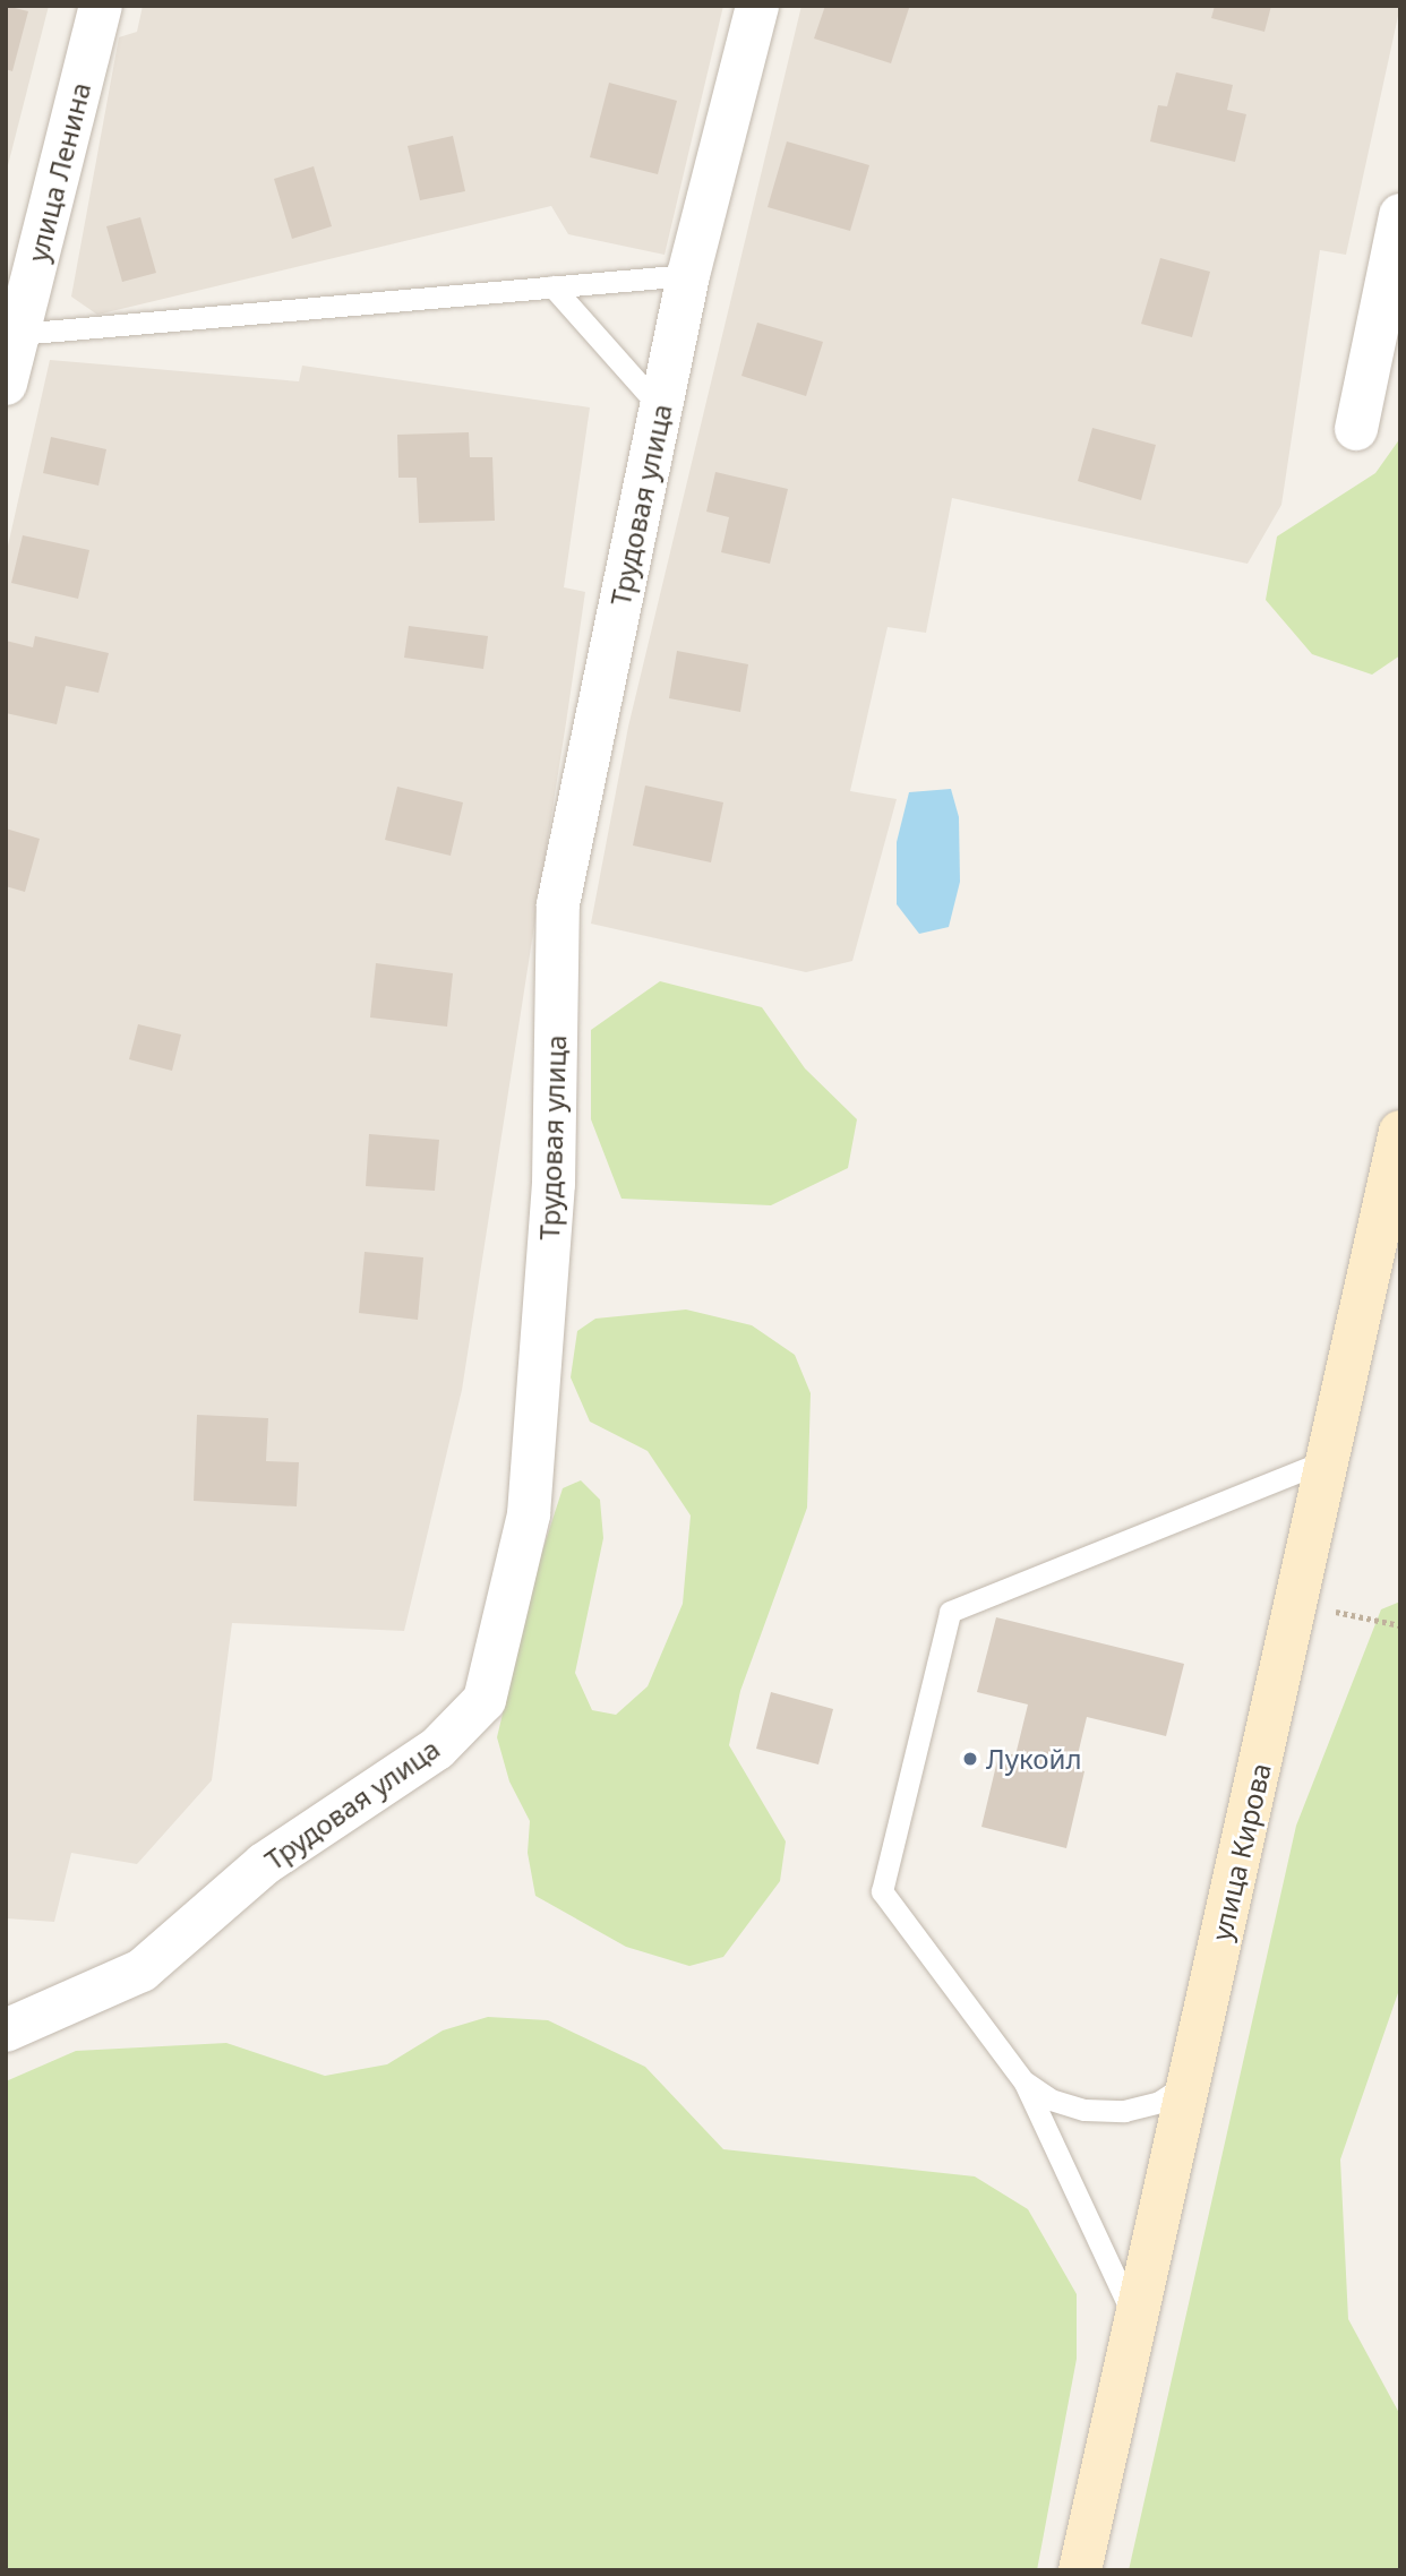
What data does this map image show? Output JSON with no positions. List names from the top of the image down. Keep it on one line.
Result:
{"streets":{"main road":["улица Кирова"],"street":["улица Ленина","Трудовая улица"]},"places":["Лукойл"]}
